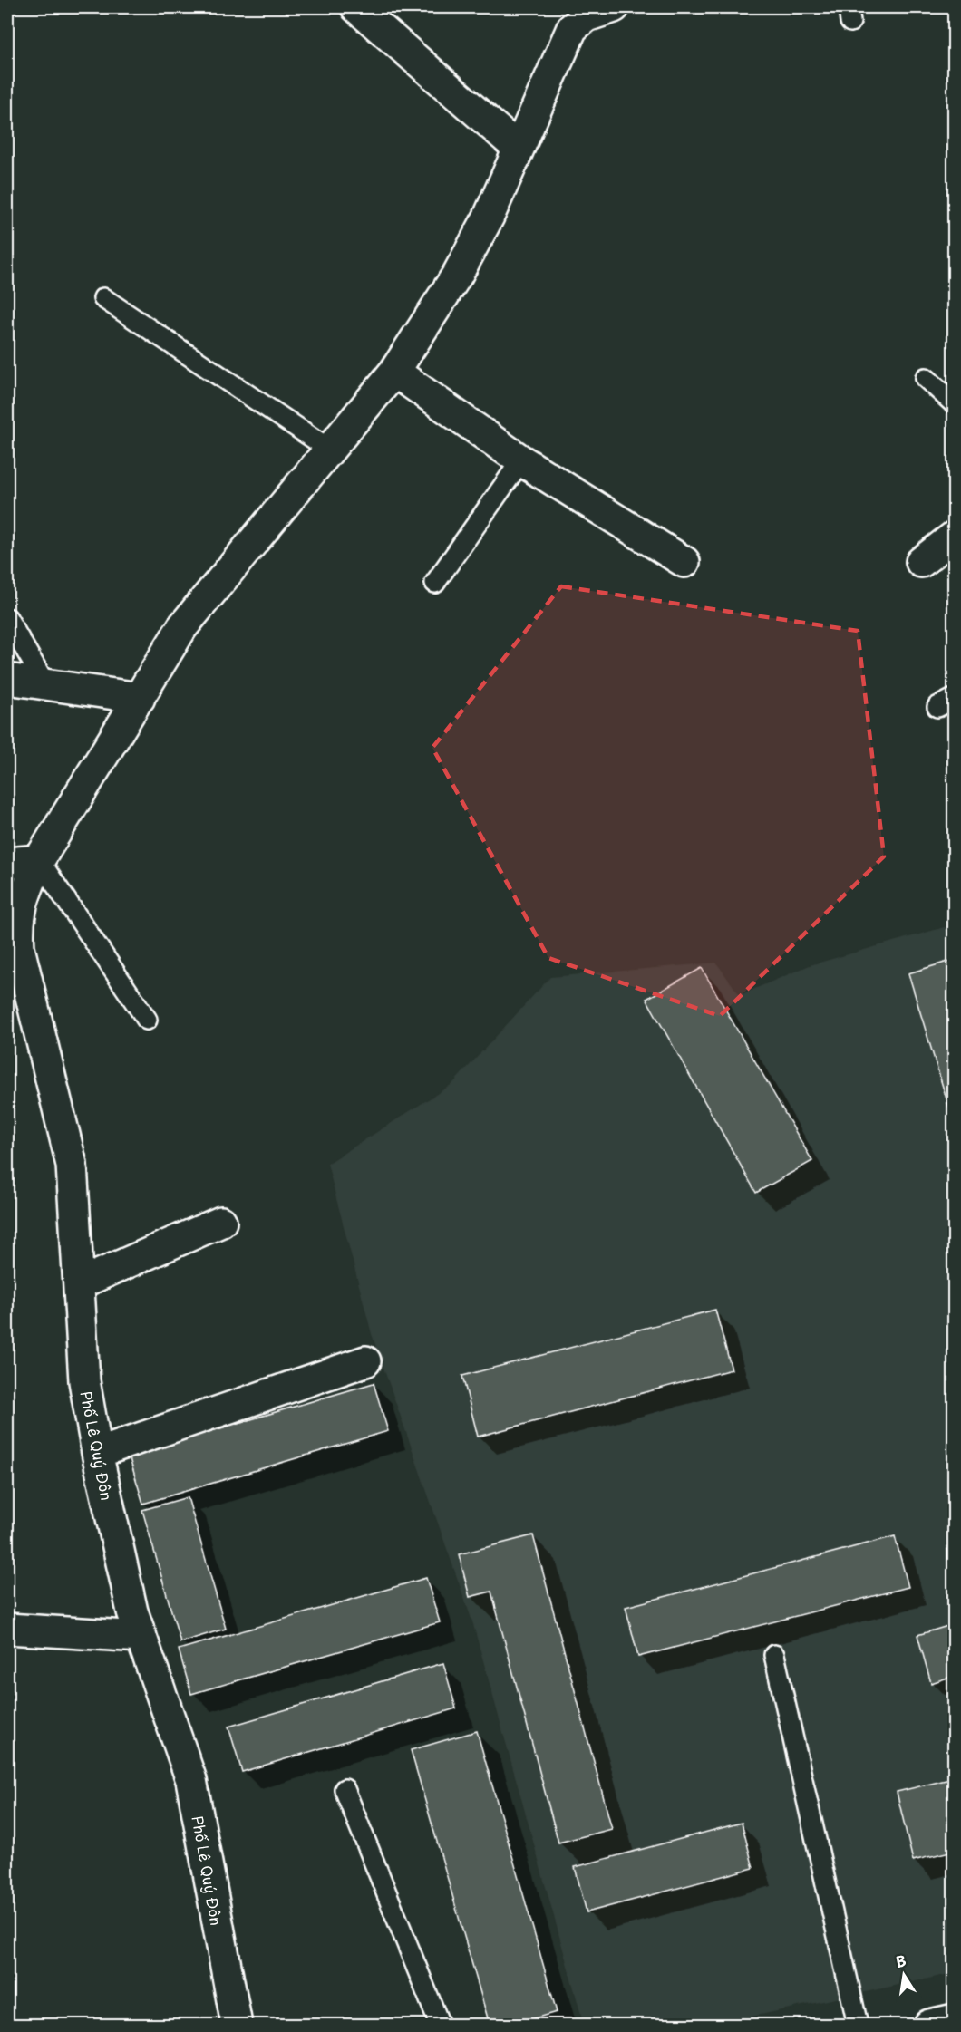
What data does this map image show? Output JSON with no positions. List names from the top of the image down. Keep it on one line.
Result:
{"streets":{"street":["Phố Lê Quý Đôn"]},"north":"top"}
